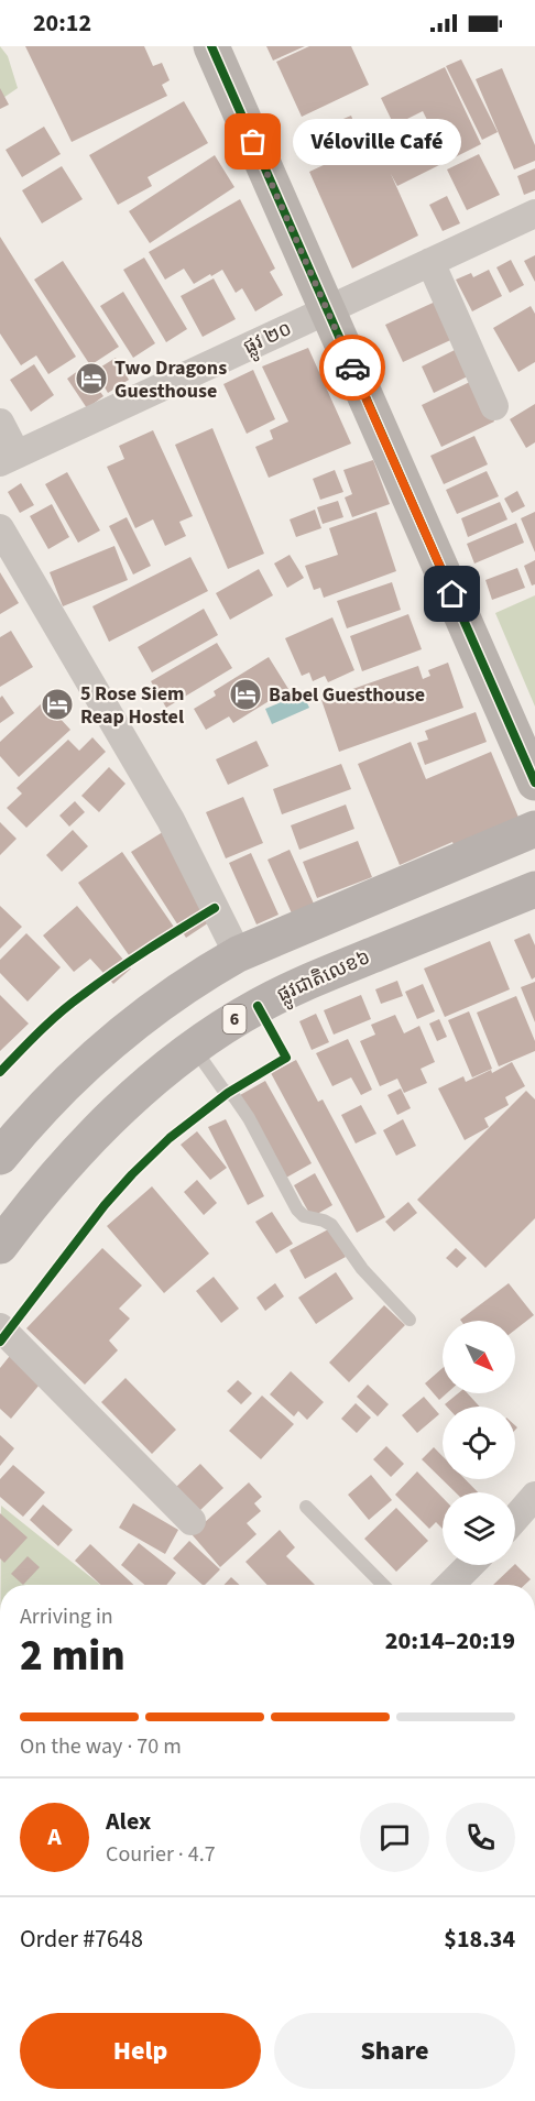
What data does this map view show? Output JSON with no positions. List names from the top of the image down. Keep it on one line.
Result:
{"streets":{"main road":["ផ្លូវជាតិលេខ៦","6"],"street":["ផ្លូវ ២០"]},"places":{"other":["Véloville Café"],"hotel":["Two Dragons Guesthouse","Babel Guesthouse","5 Rose Siem Reap Hostel"]},"north":"bottom right","page":{"status":"20:12","bubble":"Véloville Café","heading":["2 min","Arriving in","20:14–20:19"],"panel":["Alex","Courier · 4.7","Order #7648","$18.34"],"bar":"On the way · 70 m","round":"A","buttons":["Help","Share"]}}
